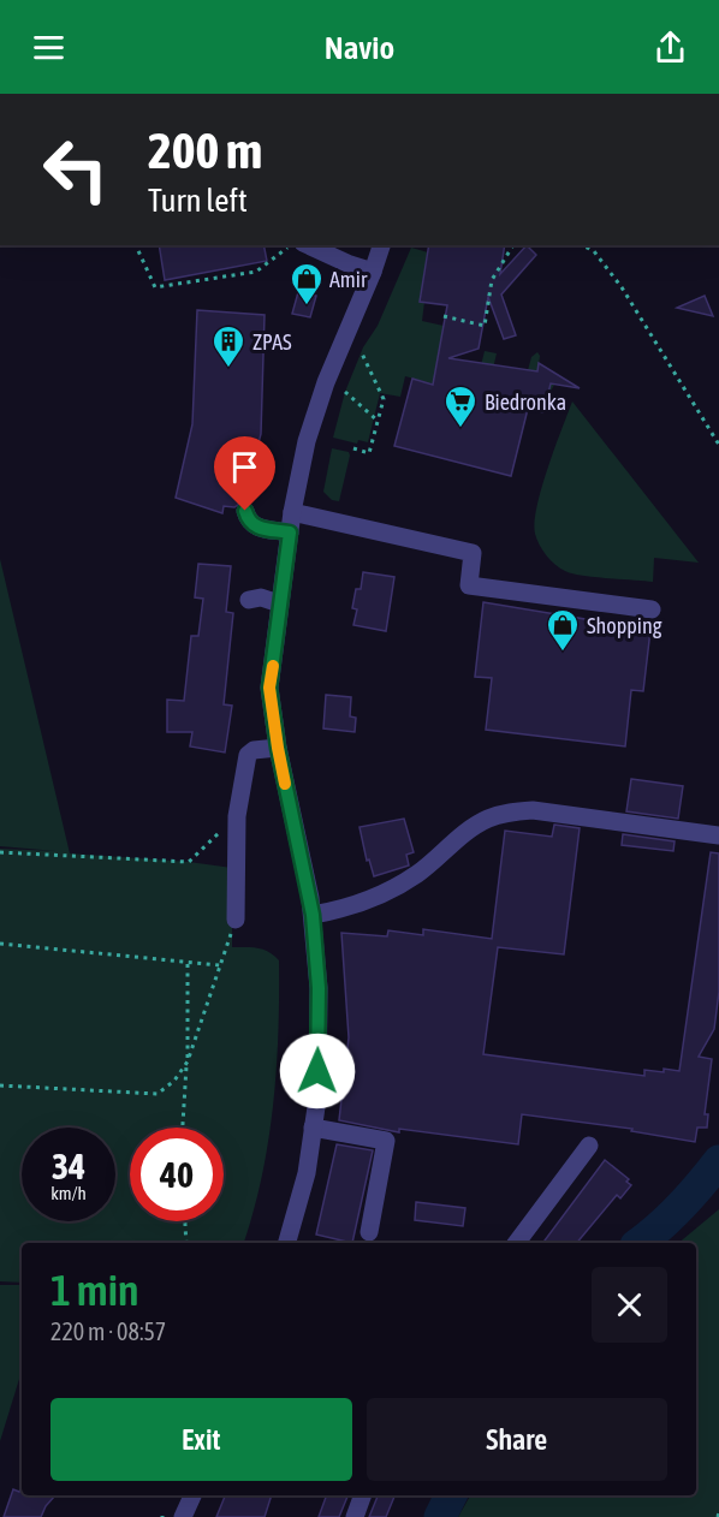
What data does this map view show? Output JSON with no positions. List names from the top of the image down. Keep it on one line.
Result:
{"places":{"shop":["Amir","Shopping"],"building":["ZPAS"],"supermarket":["Biedronka"]},"page":{"header":"Navio","turn":["200 m","Turn left"],"speed":"34 km/h","limit":"40","heading":["1 min","220 m · 08:57"],"buttons":["Exit","Share"]}}
